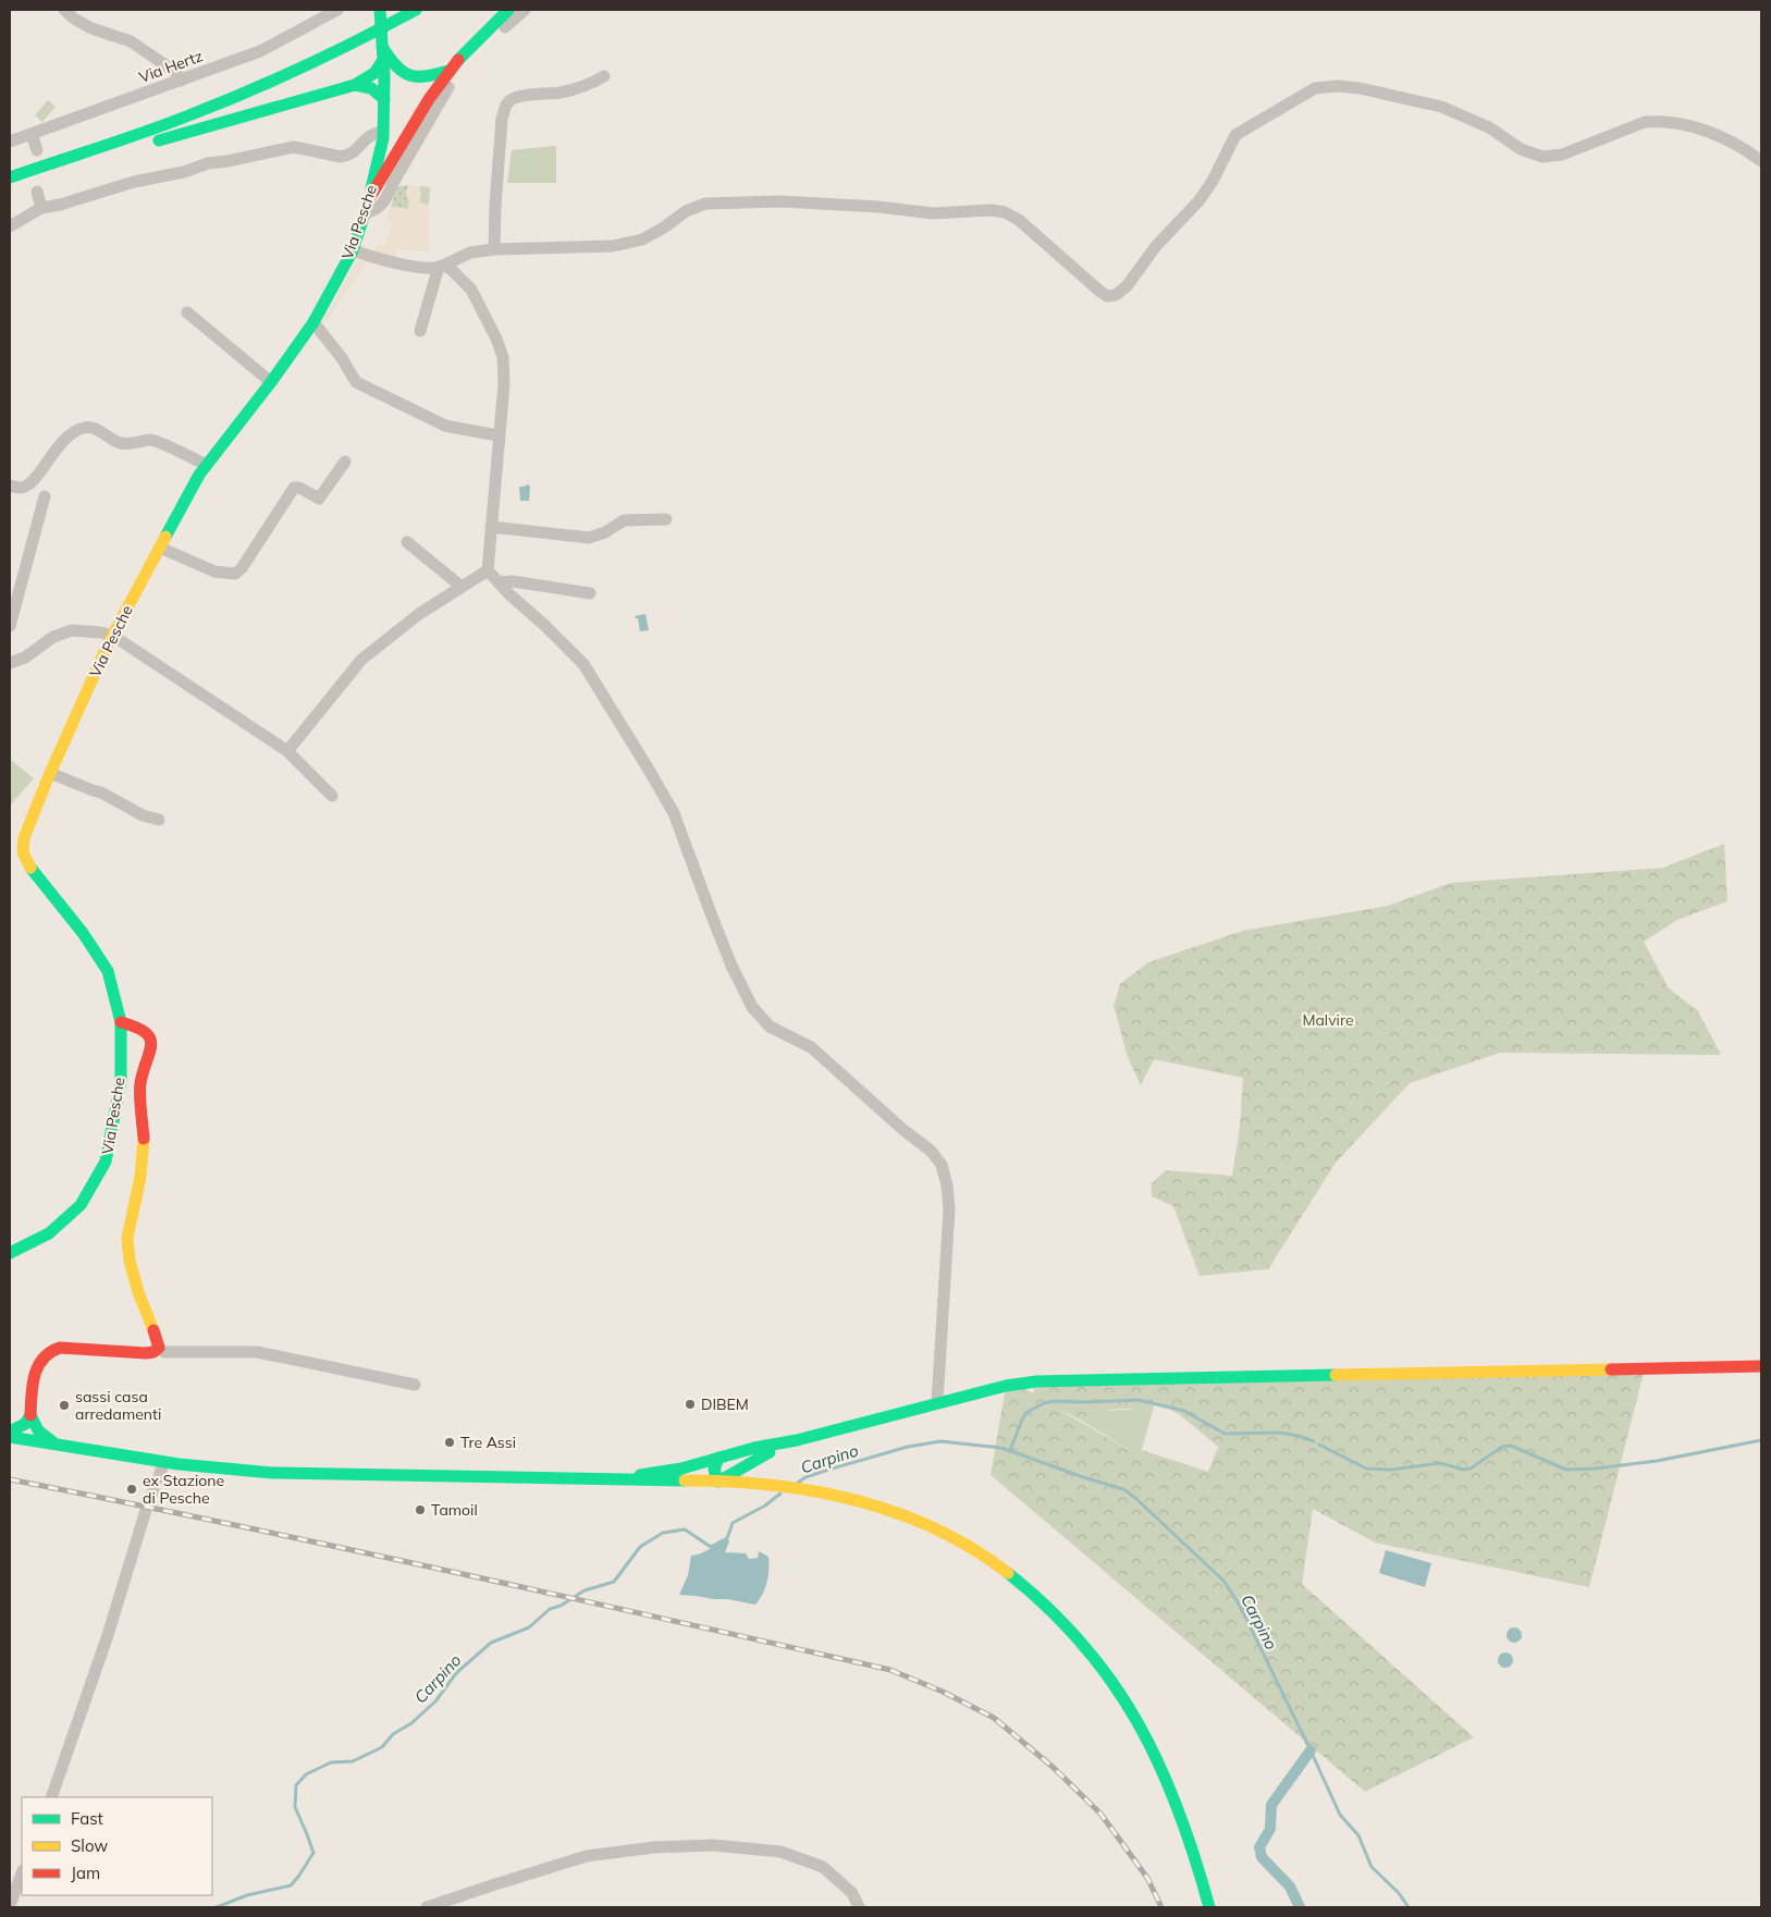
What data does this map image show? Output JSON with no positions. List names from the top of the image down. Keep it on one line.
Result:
{"streets":{"main road":["Via Pesche"],"street":["Via Hertz"]},"water":["Carpino"],"parks":["Malvire"],"places":["DIBEM","sassi casa arredamenti","Tre Assi","ex Stazione di Pesche","Tamoil"],"legend":["Fast","Slow","Jam"]}
